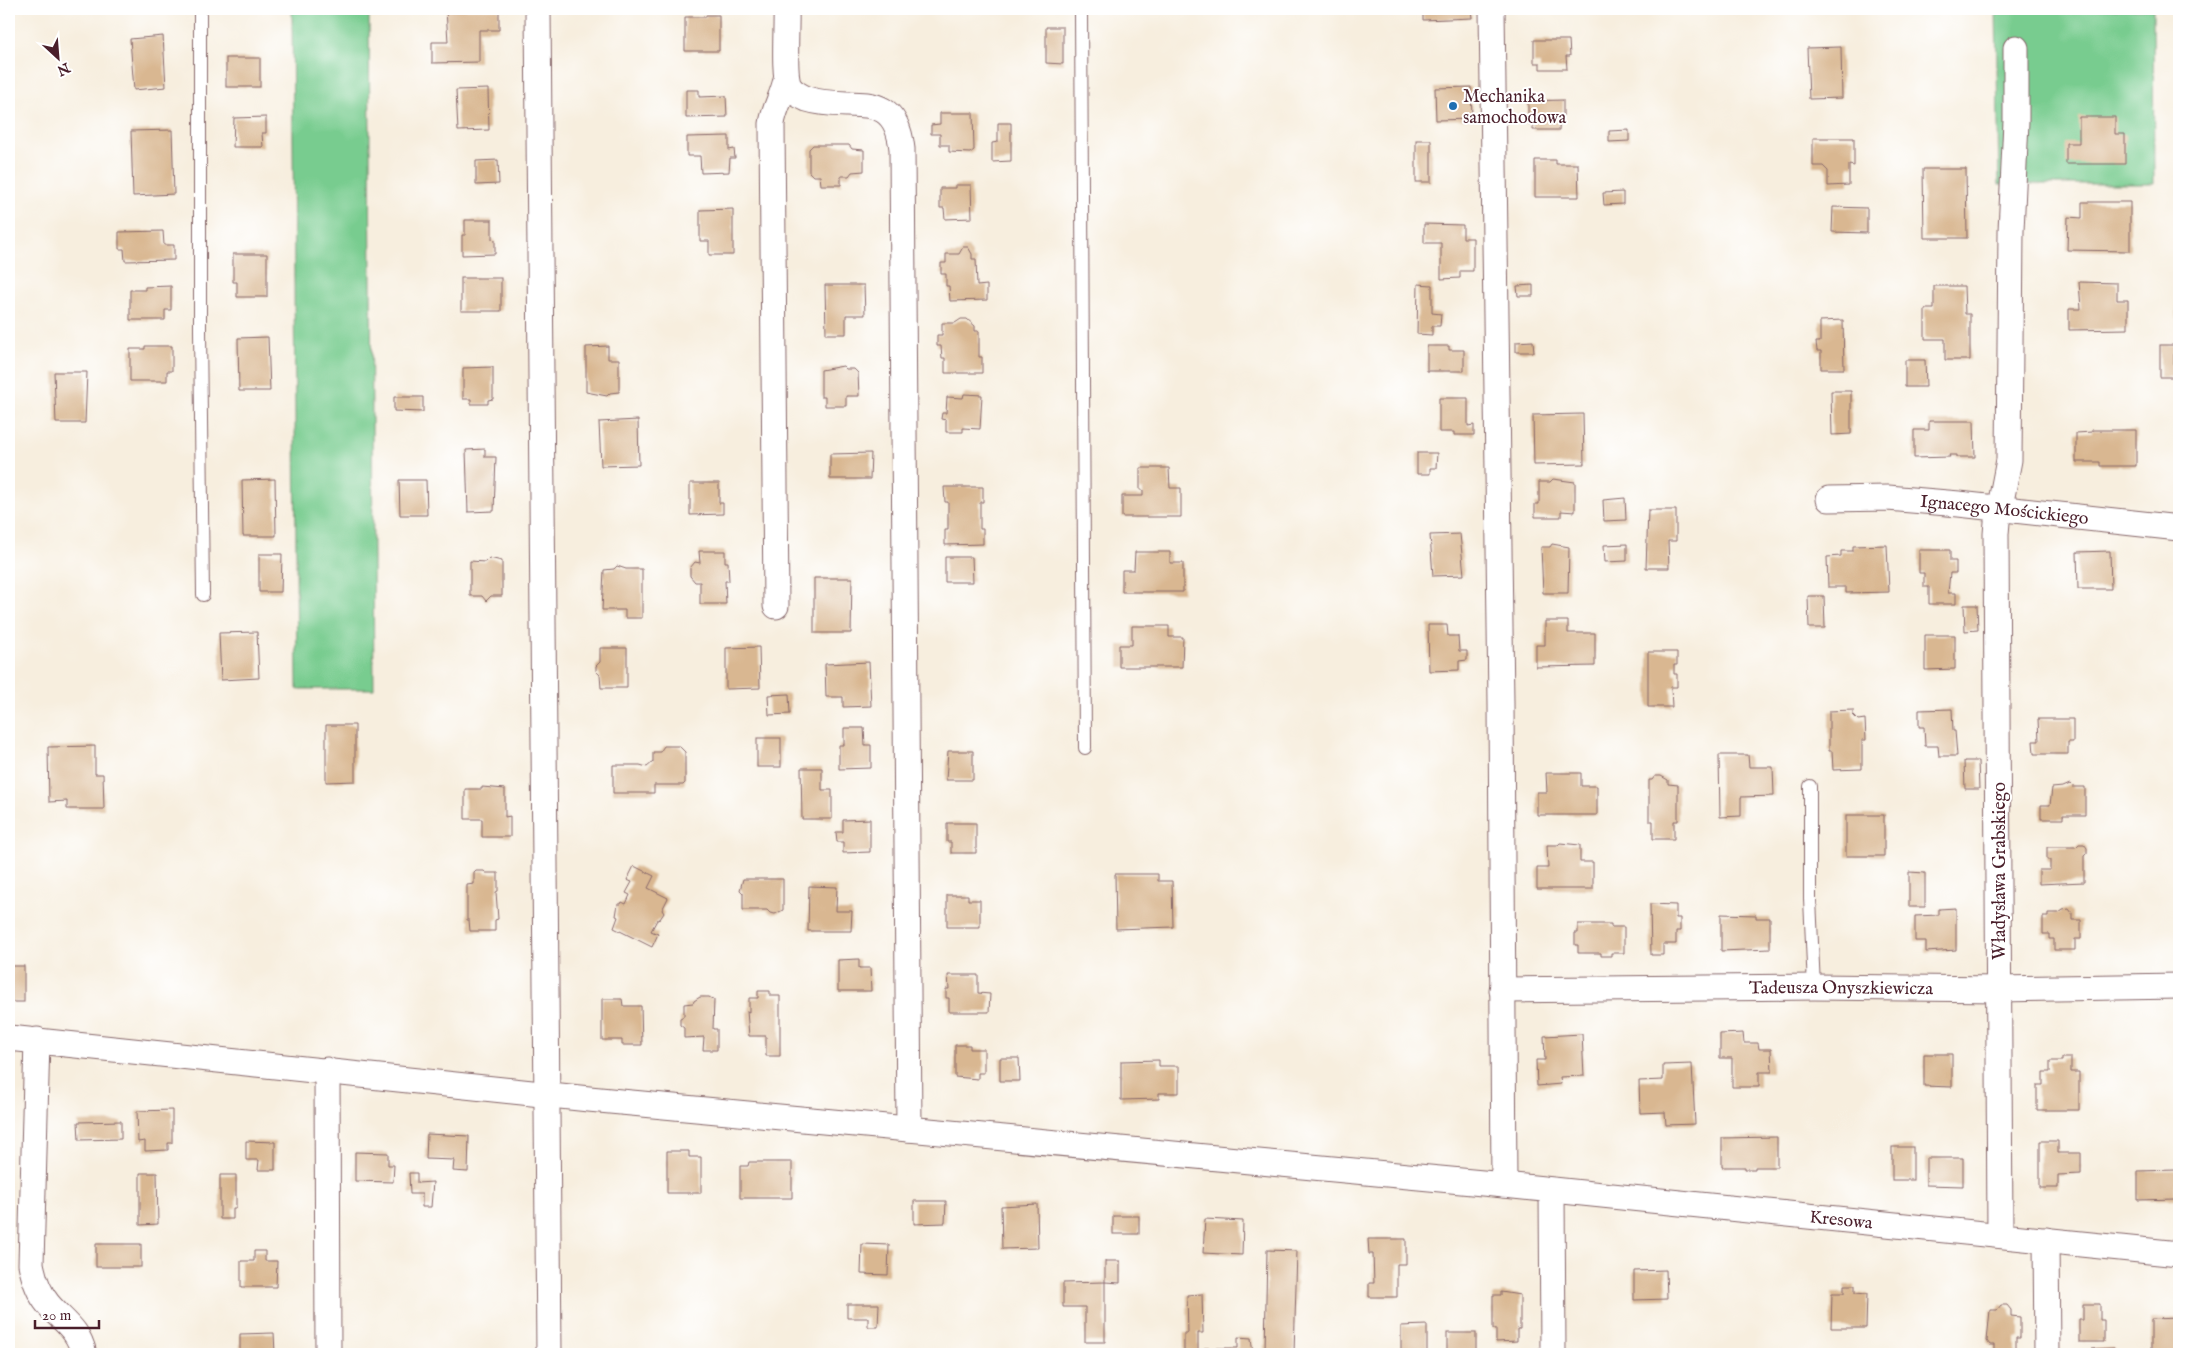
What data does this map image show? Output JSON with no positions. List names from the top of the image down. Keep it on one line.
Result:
{"streets":{"street":["Ignacego Mościckiego","Władysława Grabskiego","Tadeusza Onyszkiewicza","Kresowa"]},"crossings":[["Ignacego Mościckiego","Władysława Grabskiego"],["Władysława Grabskiego","Tadeusza Onyszkiewicza"],["Władysława Grabskiego","Kresowa"]],"places":["Mechanika samochodowa"],"scale_bar":"20 m","north":"bottom right"}
